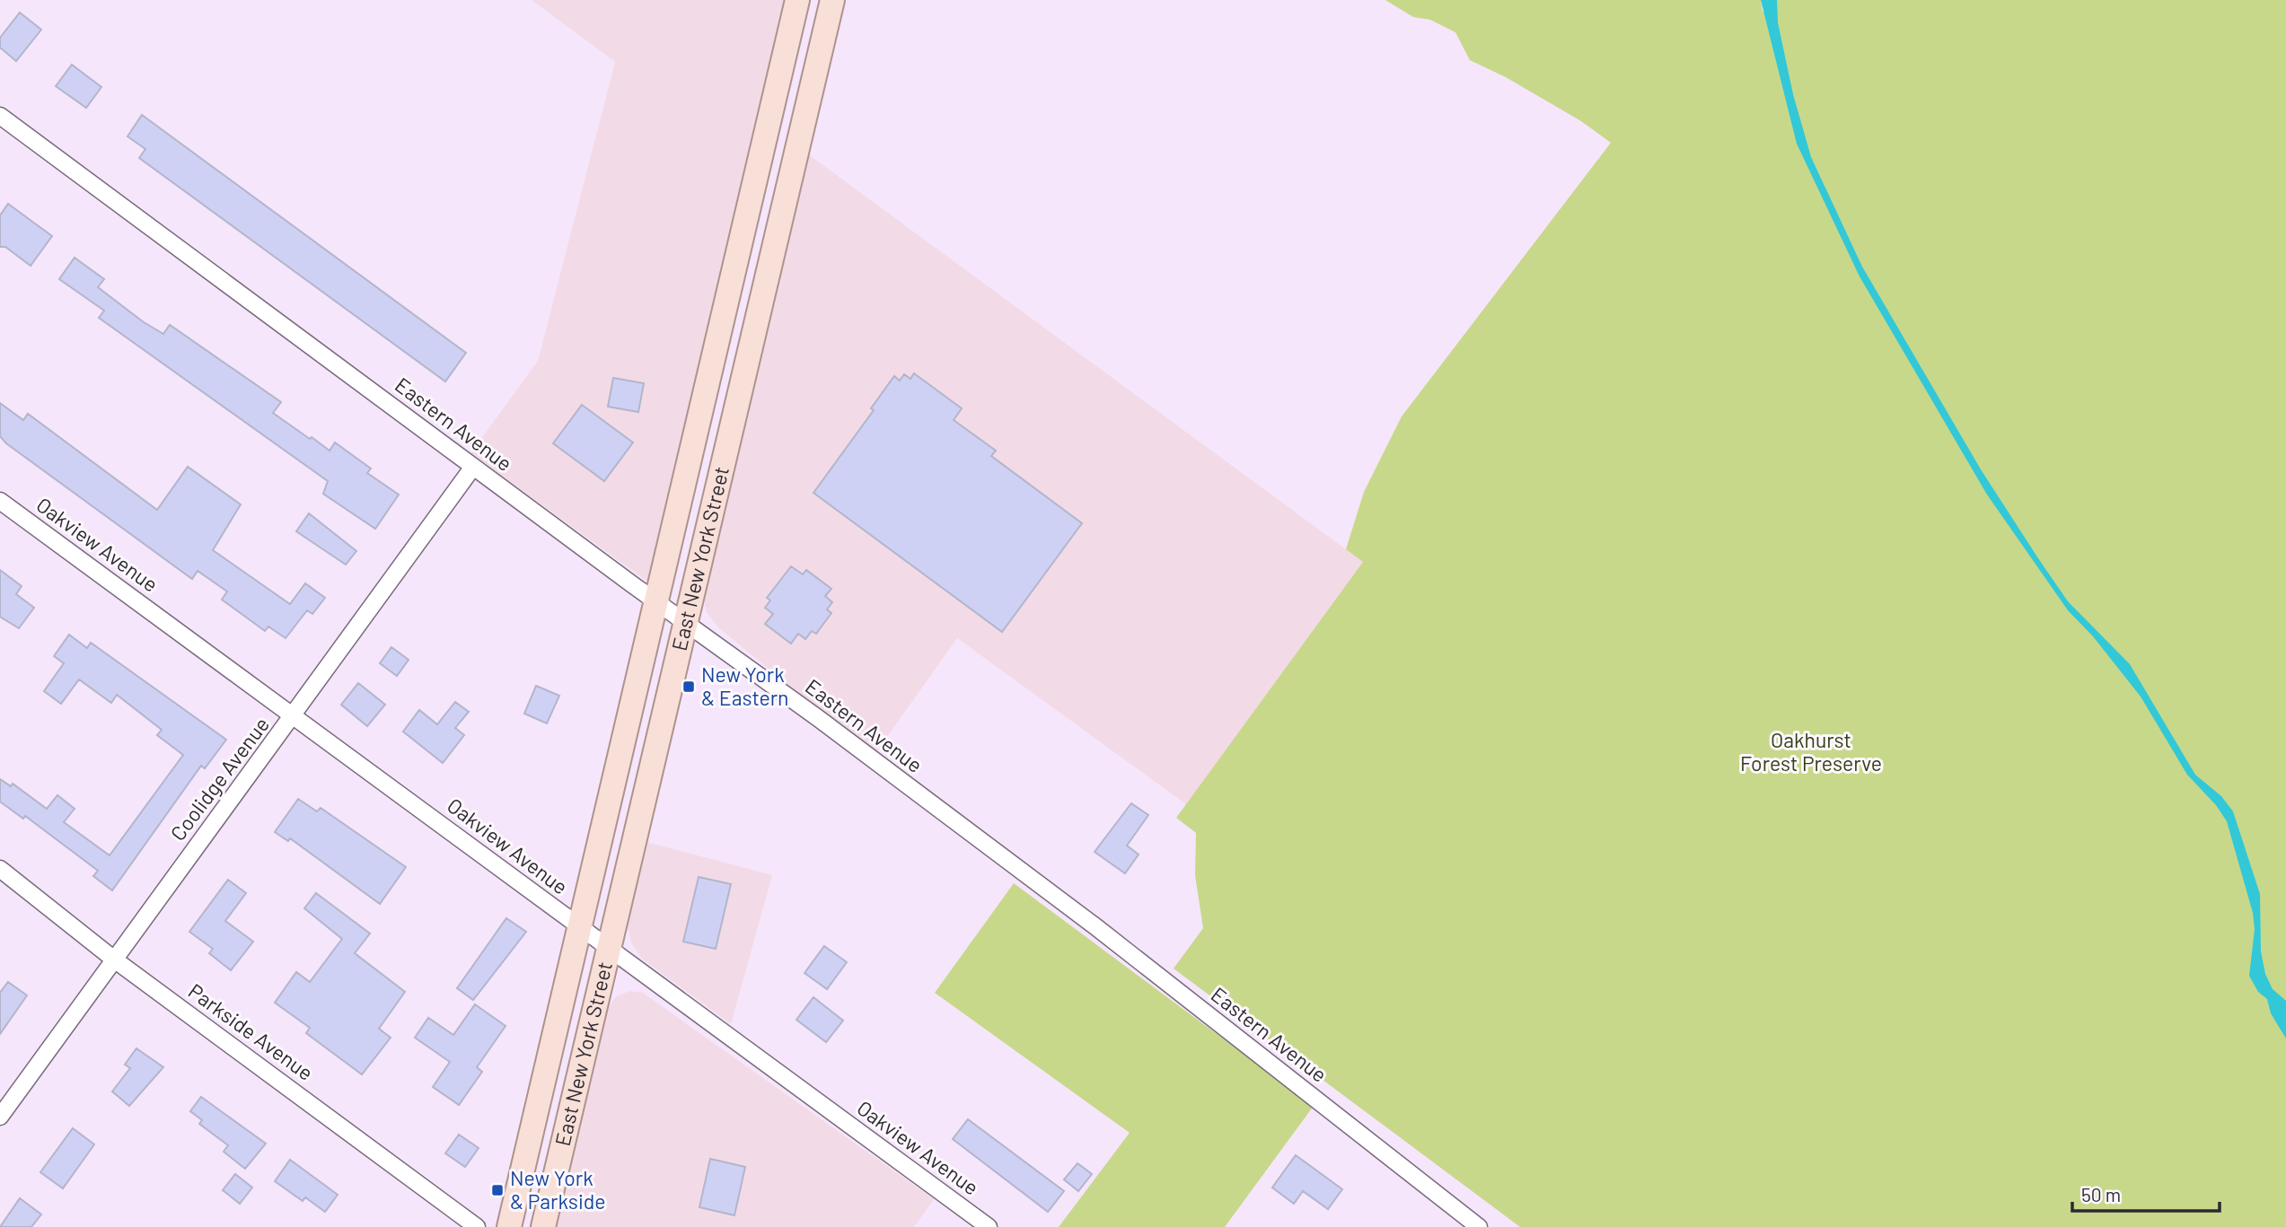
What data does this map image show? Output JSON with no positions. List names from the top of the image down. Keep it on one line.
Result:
{"streets":{"main road":["East New York Street"],"street":["Eastern Avenue","Oakview Avenue","Coolidge Avenue","Parkside Avenue"]},"crossings":[["Eastern Avenue","East New York Street"],["Eastern Avenue","Coolidge Avenue"],["Oakview Avenue","East New York Street"],["Oakview Avenue","Coolidge Avenue"],["Coolidge Avenue","Parkside Avenue"]],"parks":["Oakhurst Forest Preserve"],"places":{"transit":["New York & Eastern","New York & Parkside"]},"scale_bar":"50 m"}
